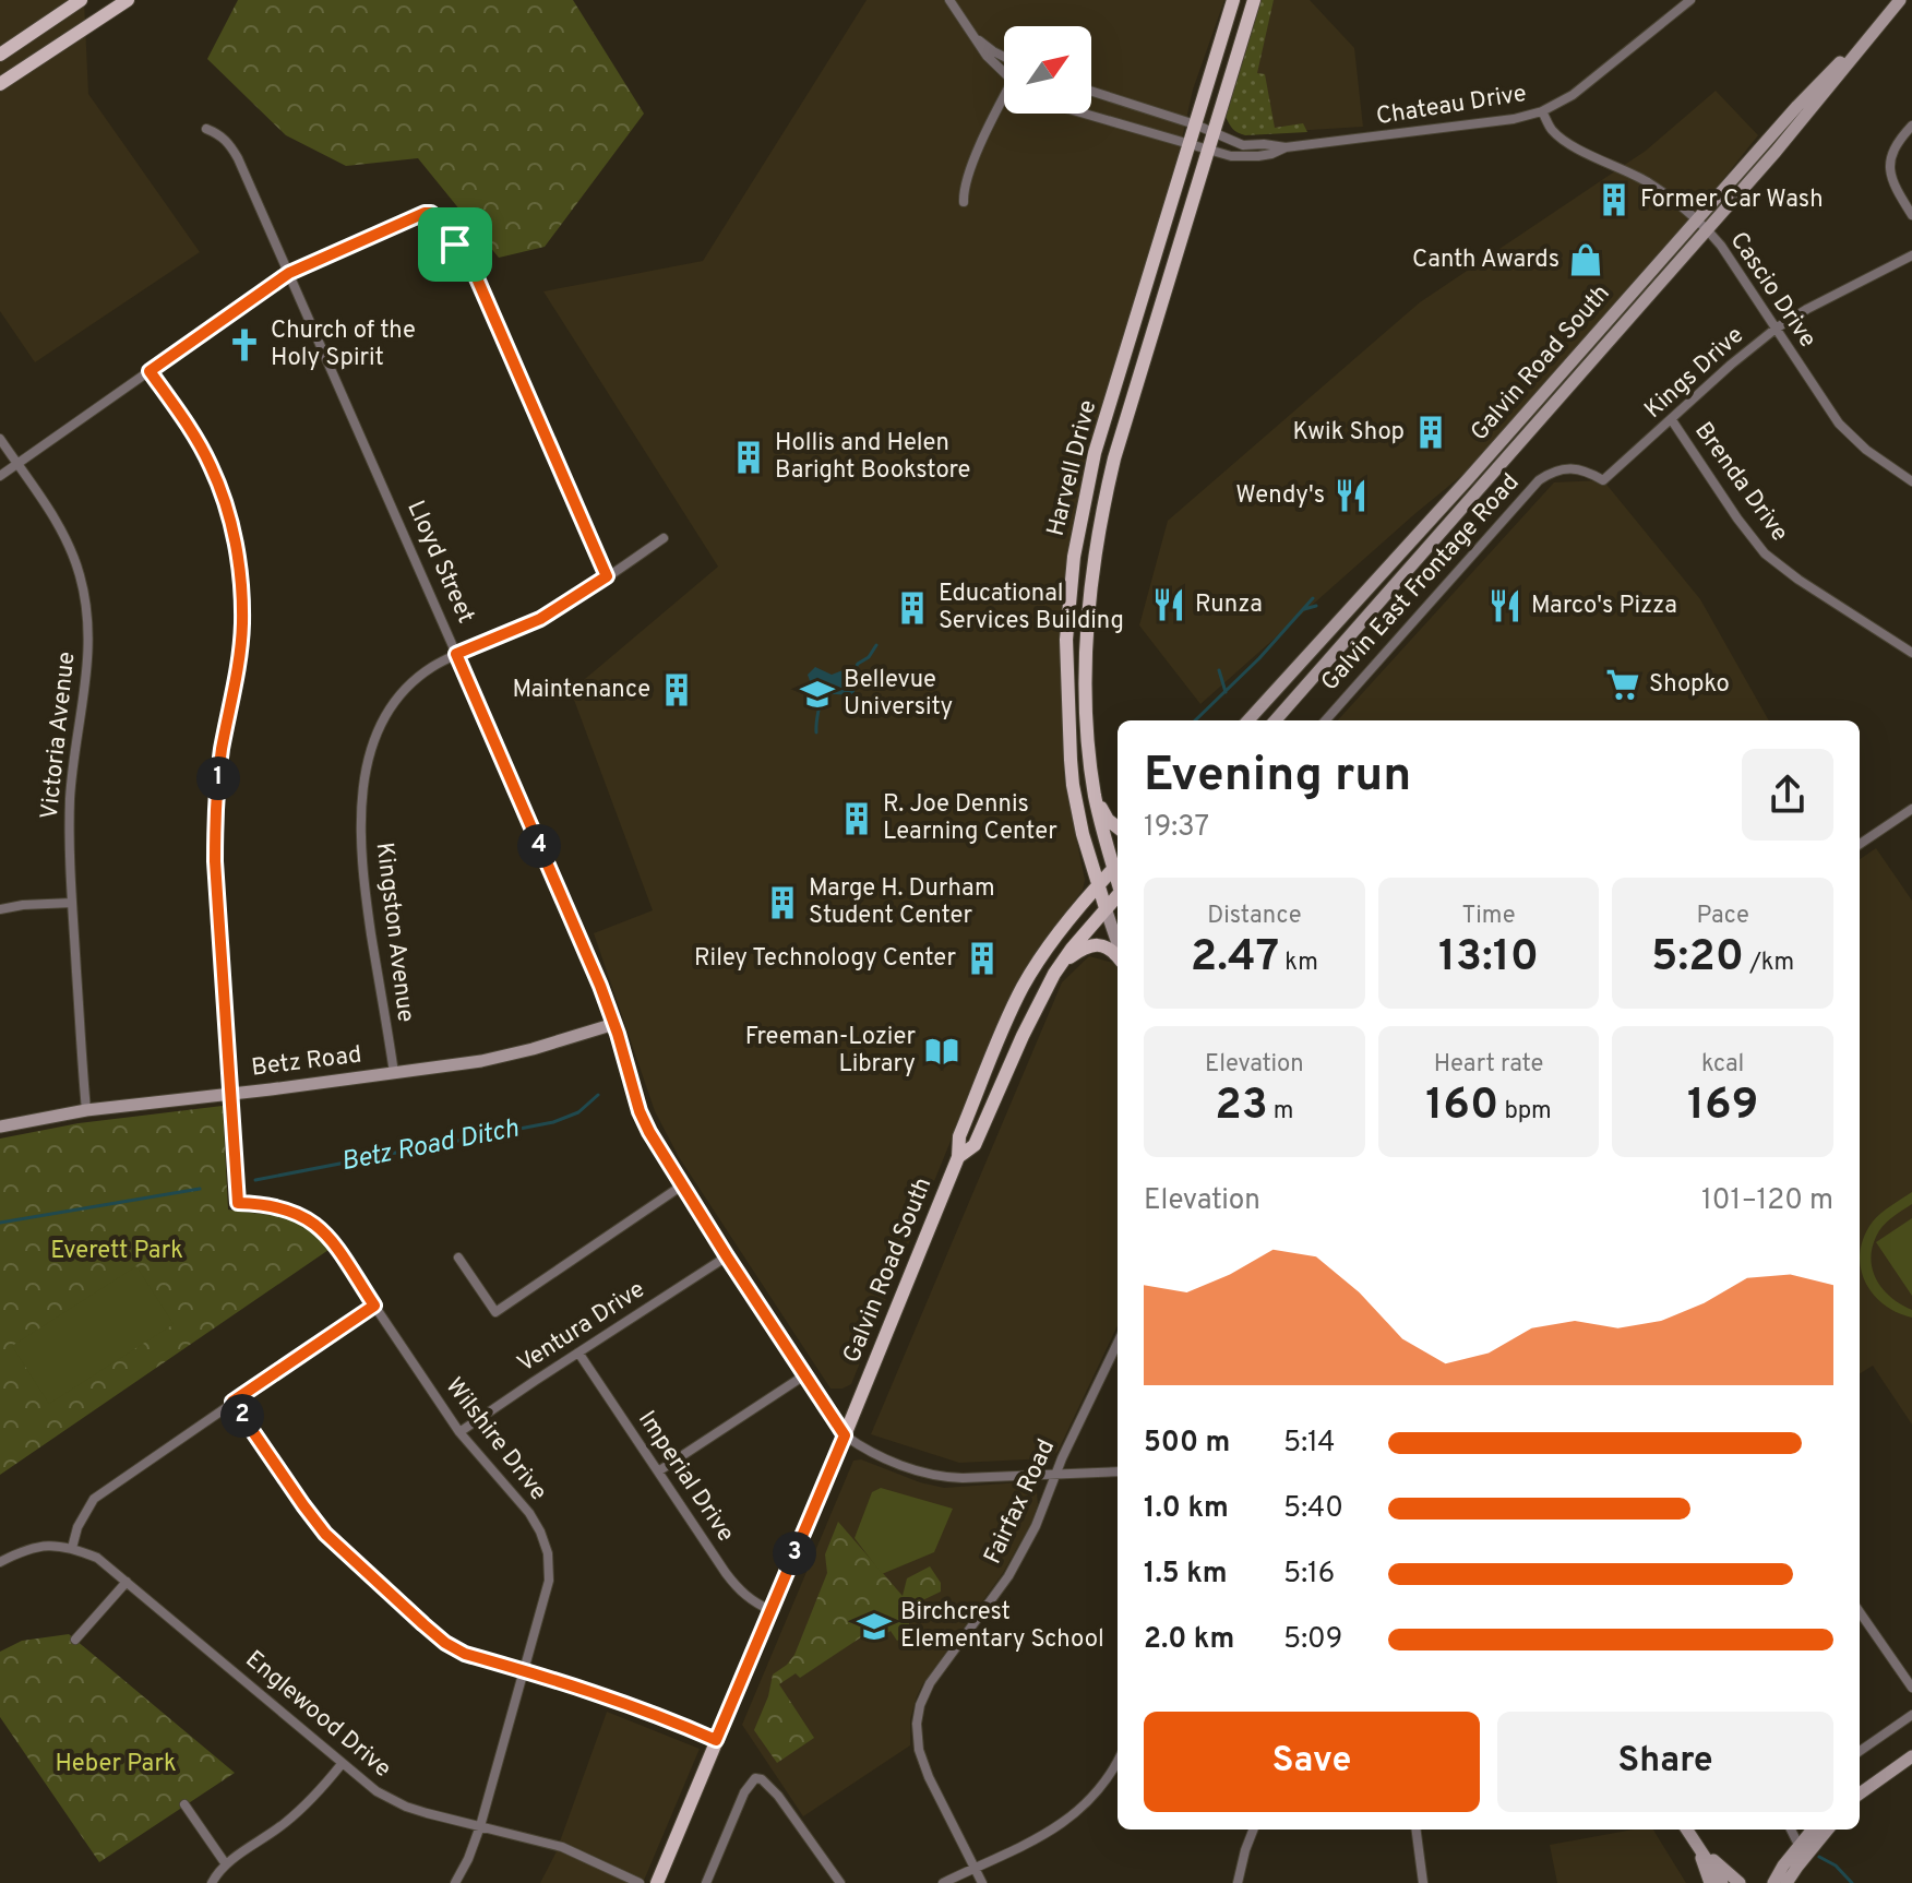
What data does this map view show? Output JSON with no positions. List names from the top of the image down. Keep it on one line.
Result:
{"streets":{"main road":["Galvin Road South","Harvell Drive","Lloyd Street","Betz Road"],"street":["Chateau Drive","Cascio Drive","Kings Drive","Brenda Drive","Galvin East Frontage Road","Victoria Avenue","Kingston Avenue","Ventura Drive","Wilshire Drive","Imperial Drive","Fairfax Road","Englewood Drive"]},"crossings":[["Chateau Drive","Cascio Drive"],["Chateau Drive","Harvell Drive"],["Cascio Drive","Galvin Road South"],["Cascio Drive","Kings Drive"],["Galvin Road South","Harvell Drive"],["Galvin Road South","Lloyd Street"],["Galvin Road South","Imperial Drive"],["Kings Drive","Brenda Drive"],["Kings Drive","Galvin East Frontage Road"],["Lloyd Street","Kingston Avenue"],["Lloyd Street","Betz Road"],["Lloyd Street","Ventura Drive"],["Victoria Avenue","Betz Road"],["Kingston Avenue","Betz Road"],["Betz Road","Wilshire Drive"],["Ventura Drive","Wilshire Drive"],["Ventura Drive","Imperial Drive"],["Wilshire Drive","Englewood Drive"]],"water":["Betz Road Ditch"],"parks":["Everett Park","Heber Park"],"places":{"building":["Former Car Wash","Kwik Shop","Hollis and Helen Baright Bookstore","Educational Services Building","Maintenance","R. Joe Dennis Learning Center","Marge H. Durham Student Center","Riley Technology Center"],"shop":["Canth Awards"],"church":["Church of the Holy Spirit"],"restaurant":["Wendy's","Runza","Marco's Pizza"],"supermarket":["Shopko"],"school or university":["Bellevue University","Birchcrest Elementary School"],"library":["Freeman-Lozier Library"]},"north":"top right","page":{"heading":["Evening run","19:37"],"pins":["1","4","2","3"],"stats":[["Distance","2.47 km"],["Time","13:10"],["Pace","5:20 /km"],["Elevation","23 m"],["Heart rate","160 bpm"],["kcal","169"]],"chart":["Elevation","101–120 m"],"list":[{"name":"500 m","note":"5:14"},{"name":"1.0 km","note":"5:40"},{"name":"1.5 km","note":"5:16"},{"name":"2.0 km","note":"5:09"}],"buttons":["Save","Share"]}}
